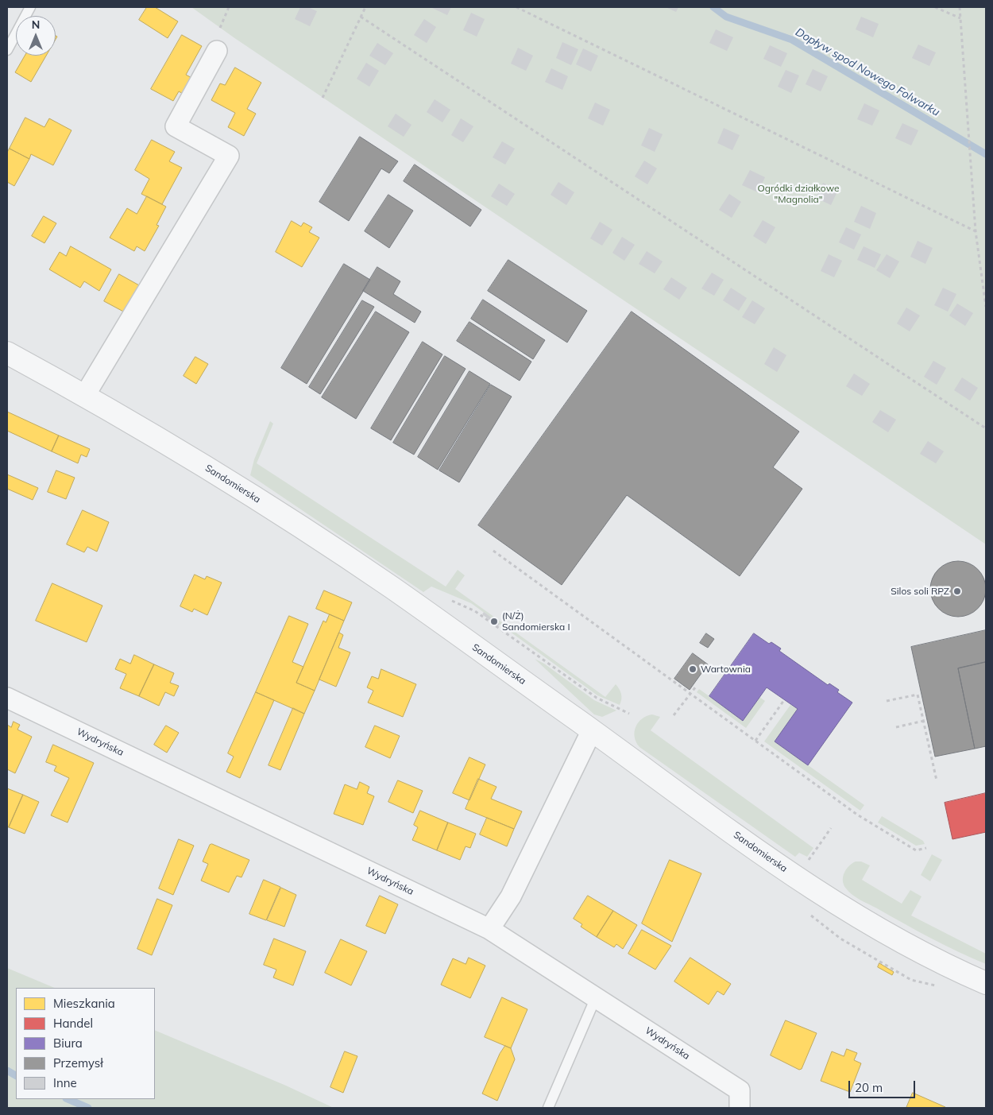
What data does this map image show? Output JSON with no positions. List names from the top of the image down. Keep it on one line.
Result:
{"streets":{"street":["Sandomierska","Wydryńska"]},"water":["Dopływ spod Nowego Folwarku"],"parks":["Ogródki działkowe \"Magnolia\""],"places":["Silos soli RPZ","(N/Ż) Sandomierska I","Wartownia"],"legend":["Mieszkania","Handel","Biura","Przemysł","Inne"],"scale_bar":"20 m","north":"top"}
